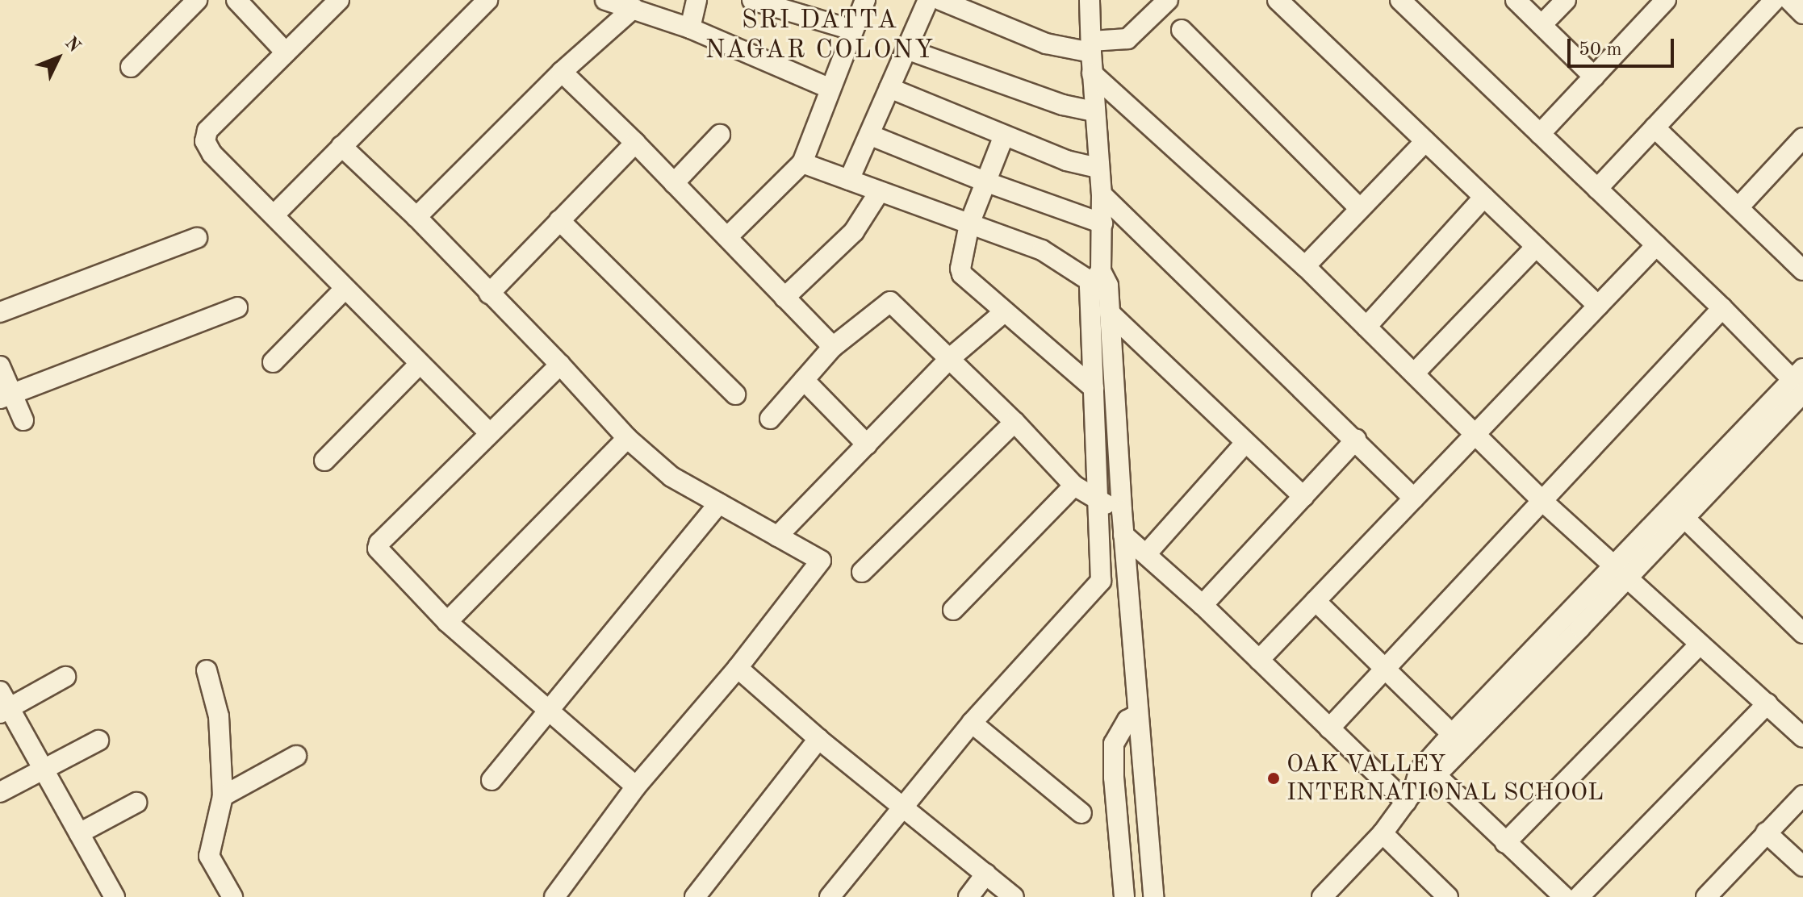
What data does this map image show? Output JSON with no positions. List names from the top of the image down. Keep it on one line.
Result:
{"districts":["SRI DATTA NAGAR COLONY"],"places":["OAK VALLEY INTERNATIONAL SCHOOL"],"scale_bar":"50 m","north":"top right"}
